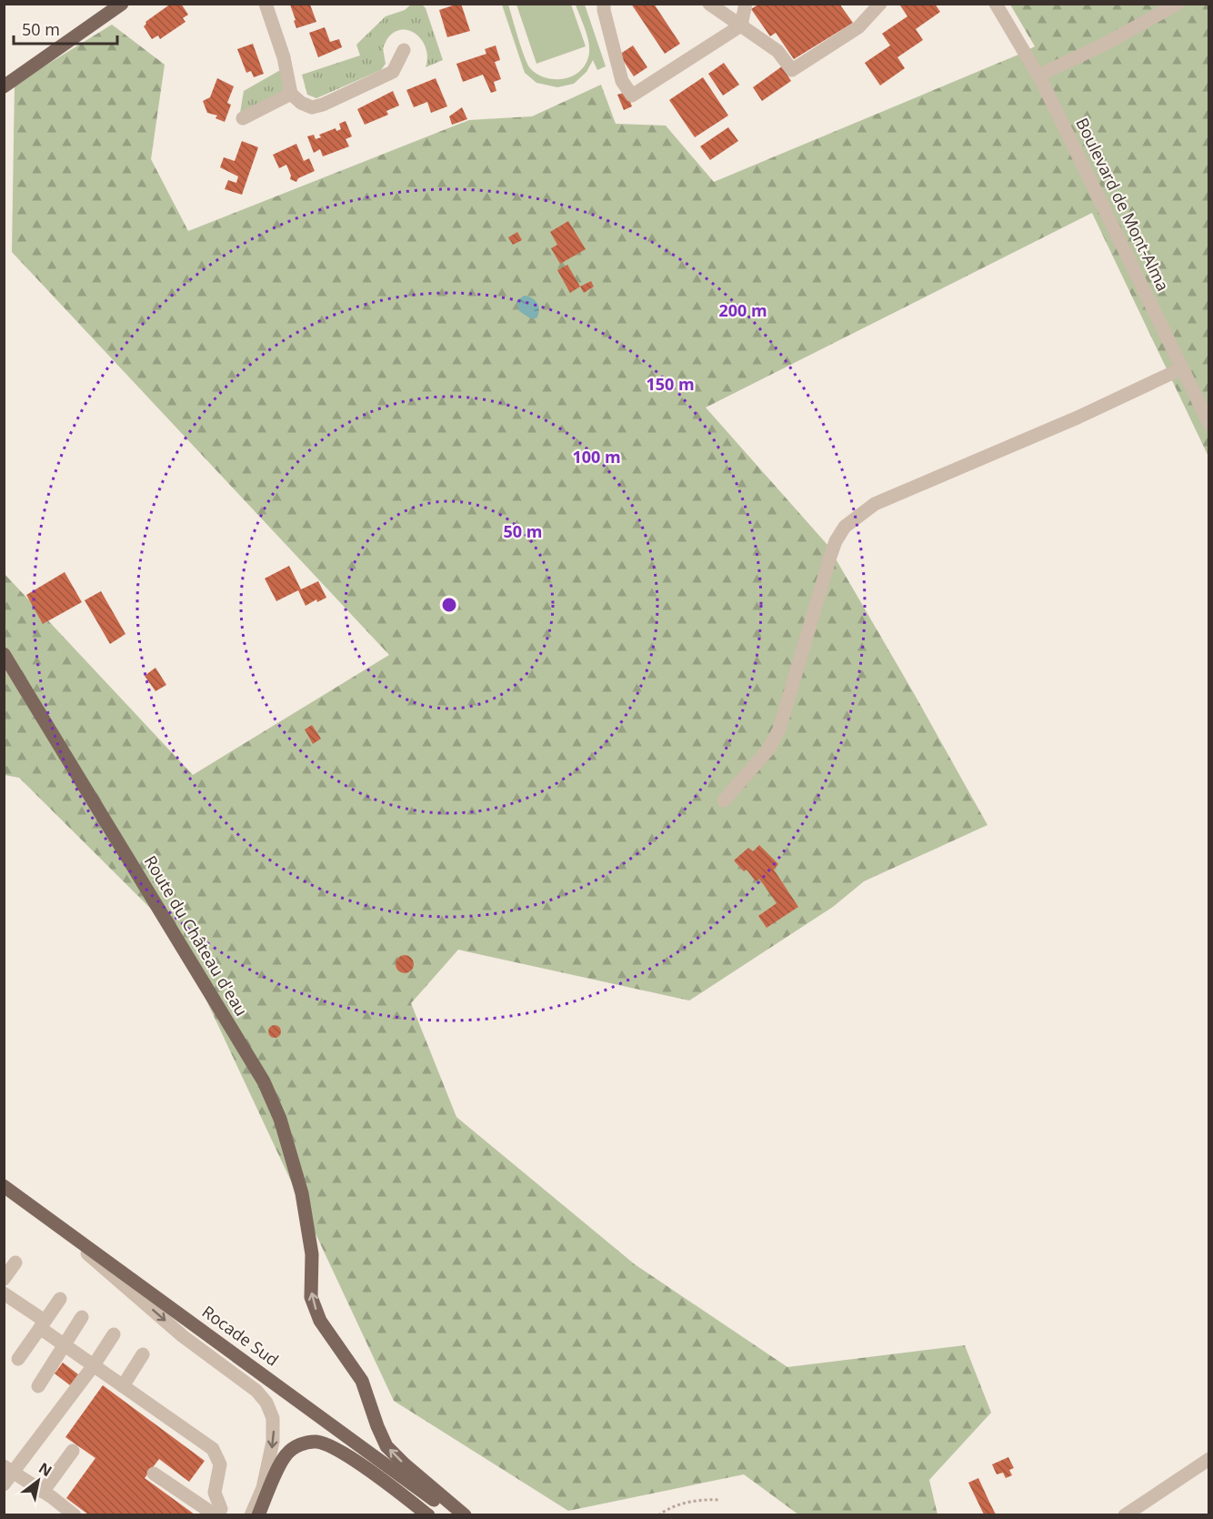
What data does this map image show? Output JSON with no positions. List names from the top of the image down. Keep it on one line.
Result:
{"streets":{"main road":["Route du Château d'eau","Rocade Sud"],"street":["Boulevard de Mont-Alma"]},"one_way":["Route du Château d'eau"],"scale_bar":"50 m","north":"top right","rings":["200 m","150 m","100 m","50 m"]}
